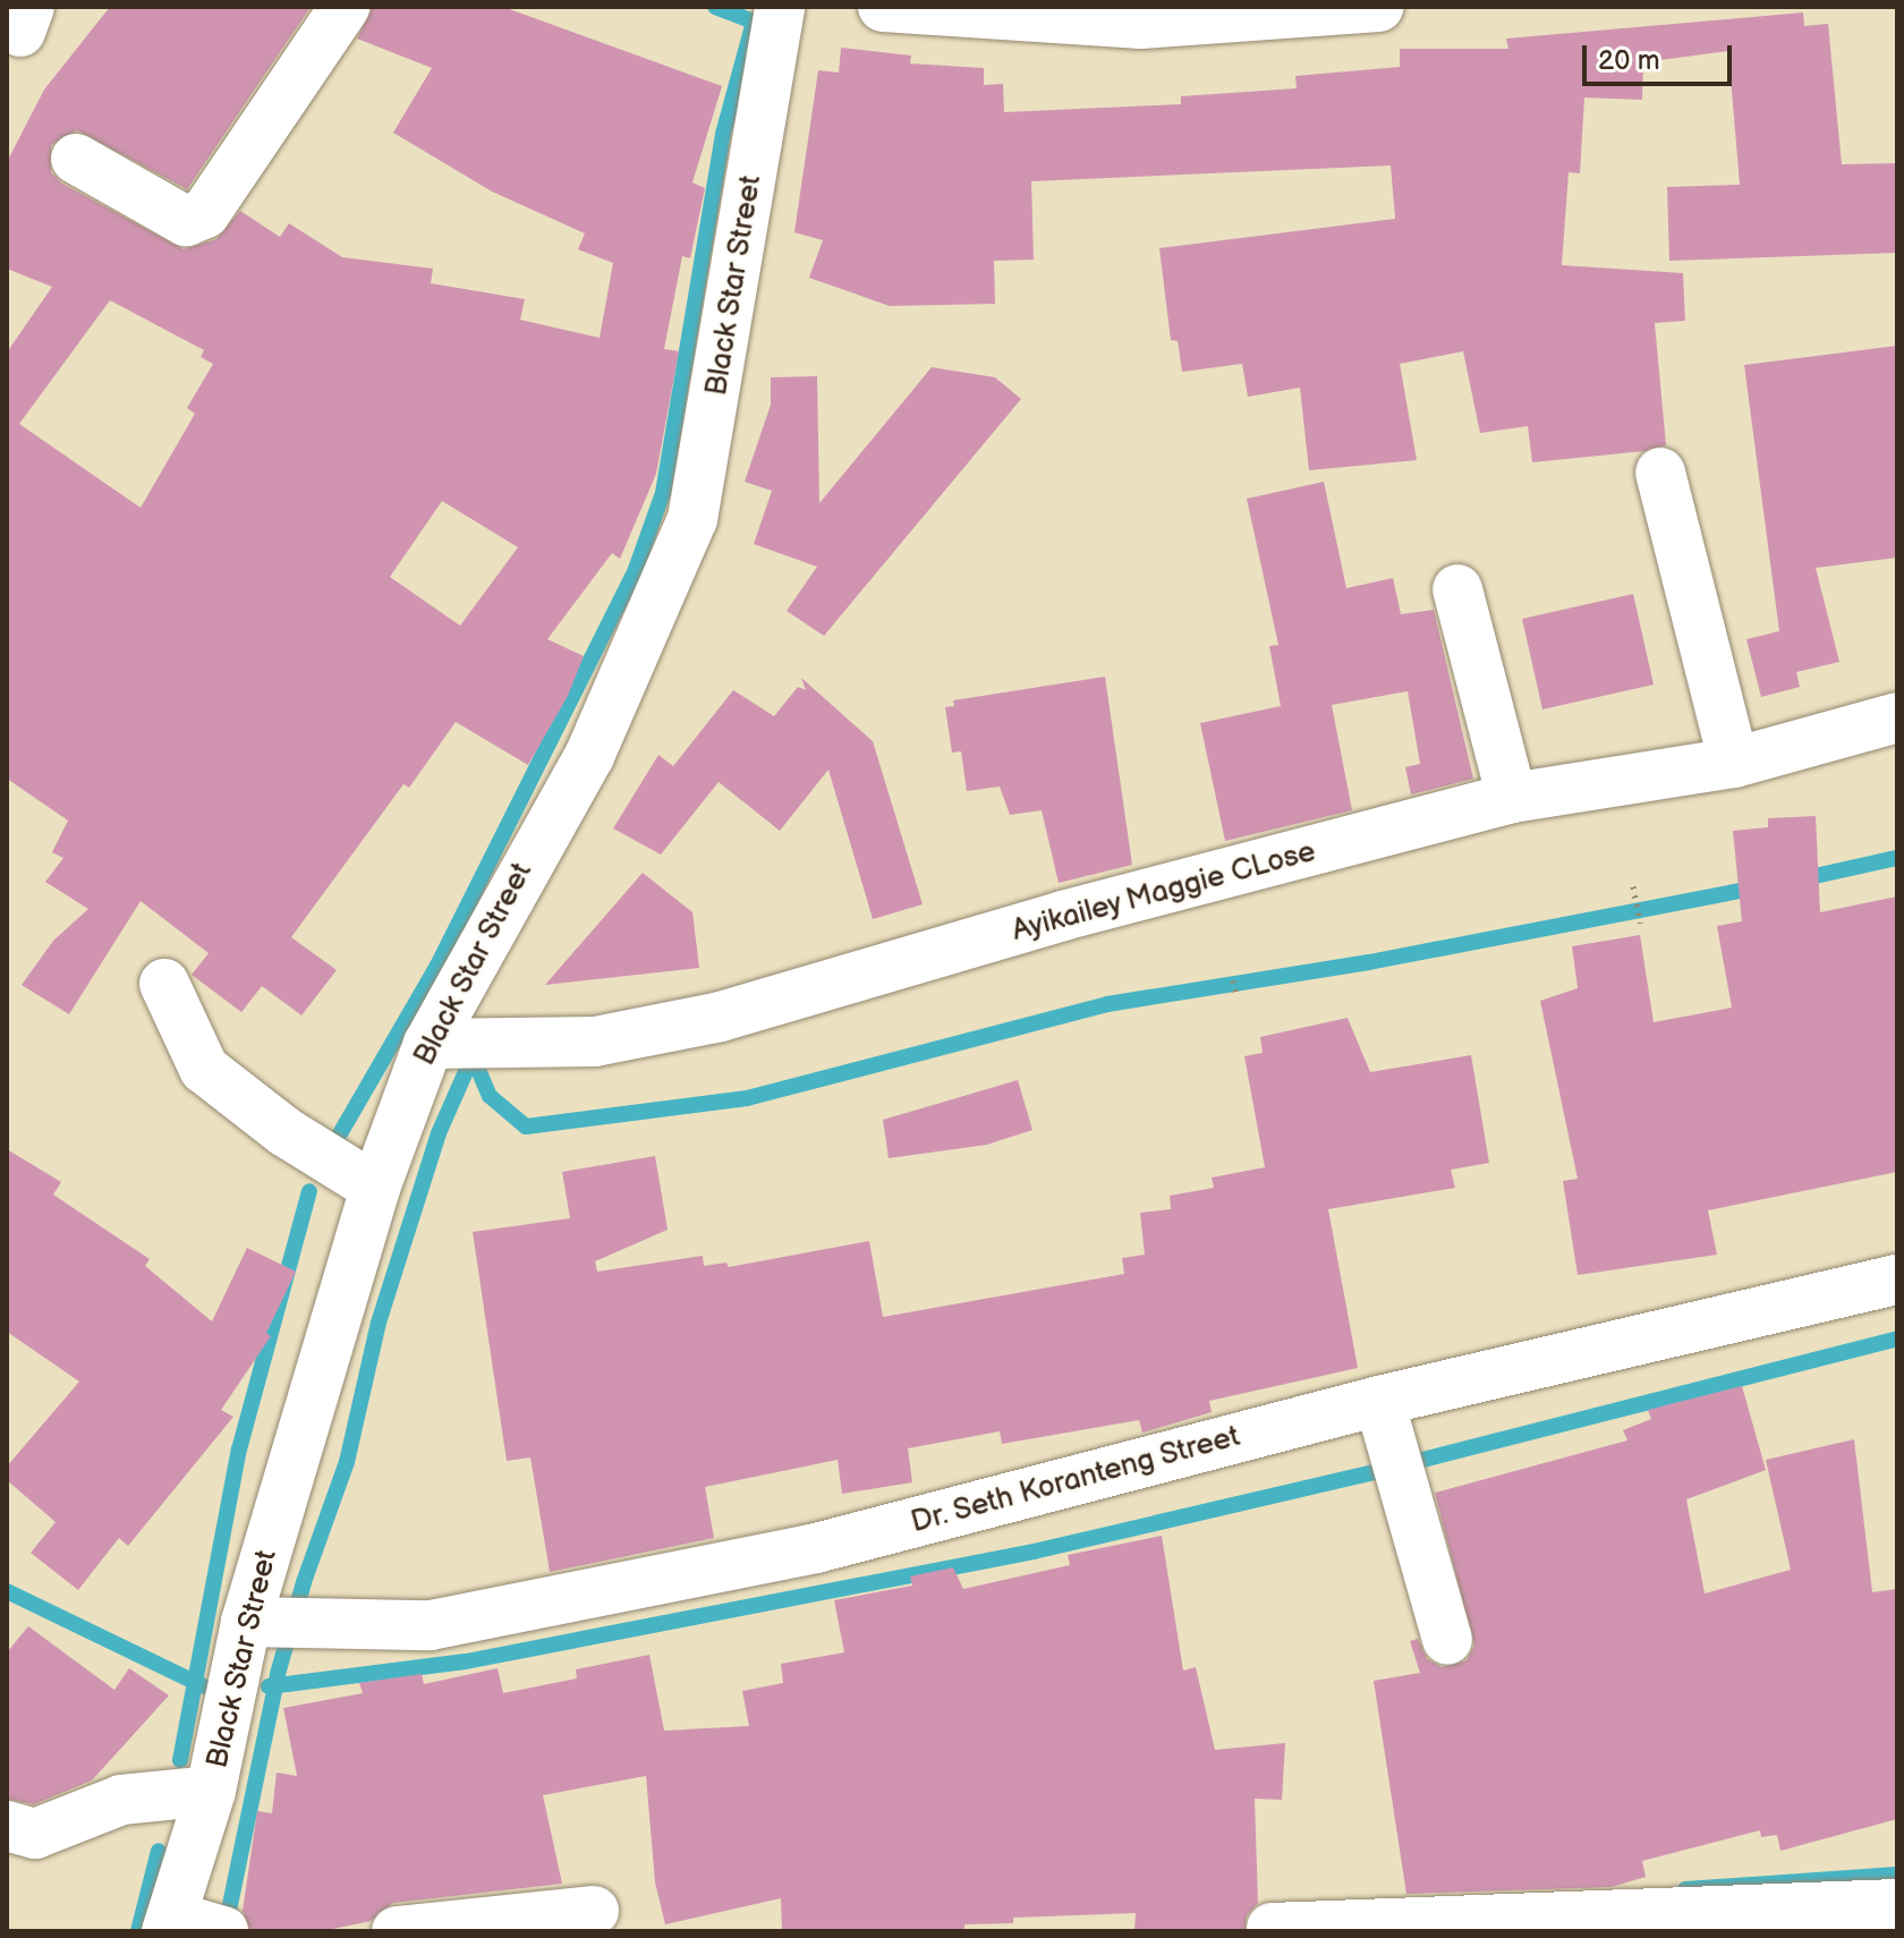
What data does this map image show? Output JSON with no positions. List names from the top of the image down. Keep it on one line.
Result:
{"streets":{"street":["Black Star Street","Ayikailey Maggie CLose","Dr. Seth Koranteng Street"]},"crossings":[["Black Star Street","Ayikailey Maggie CLose"],["Black Star Street","Dr. Seth Koranteng Street"]],"scale_bar":"20 m"}
